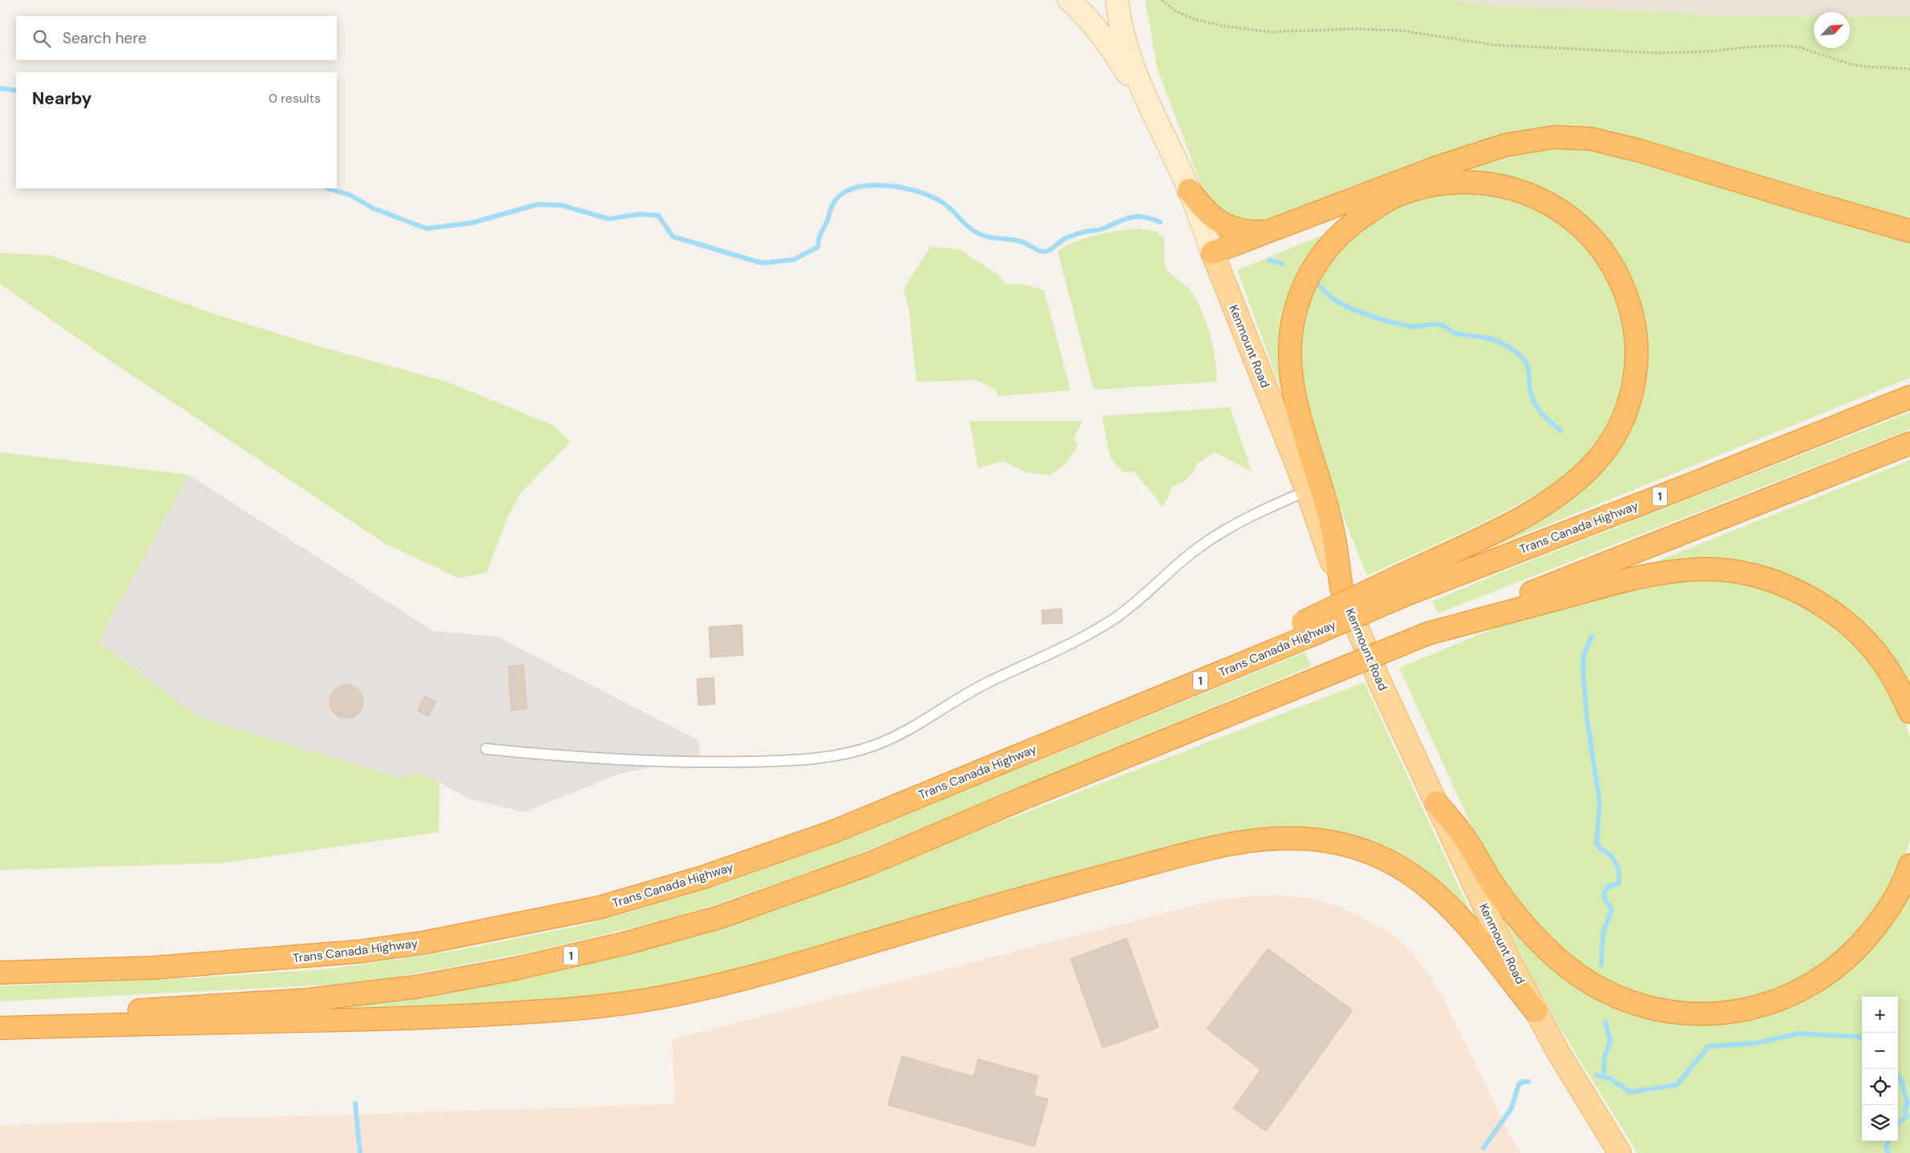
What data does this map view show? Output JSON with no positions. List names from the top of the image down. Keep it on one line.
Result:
{"streets":{"highway":["1","Trans Canada Highway"],"main road":["Kenmount Road"]},"north":"top right","page":{"search":"Search here","heading":["Nearby","0 results"],"map_buttons":["+","−"]}}
